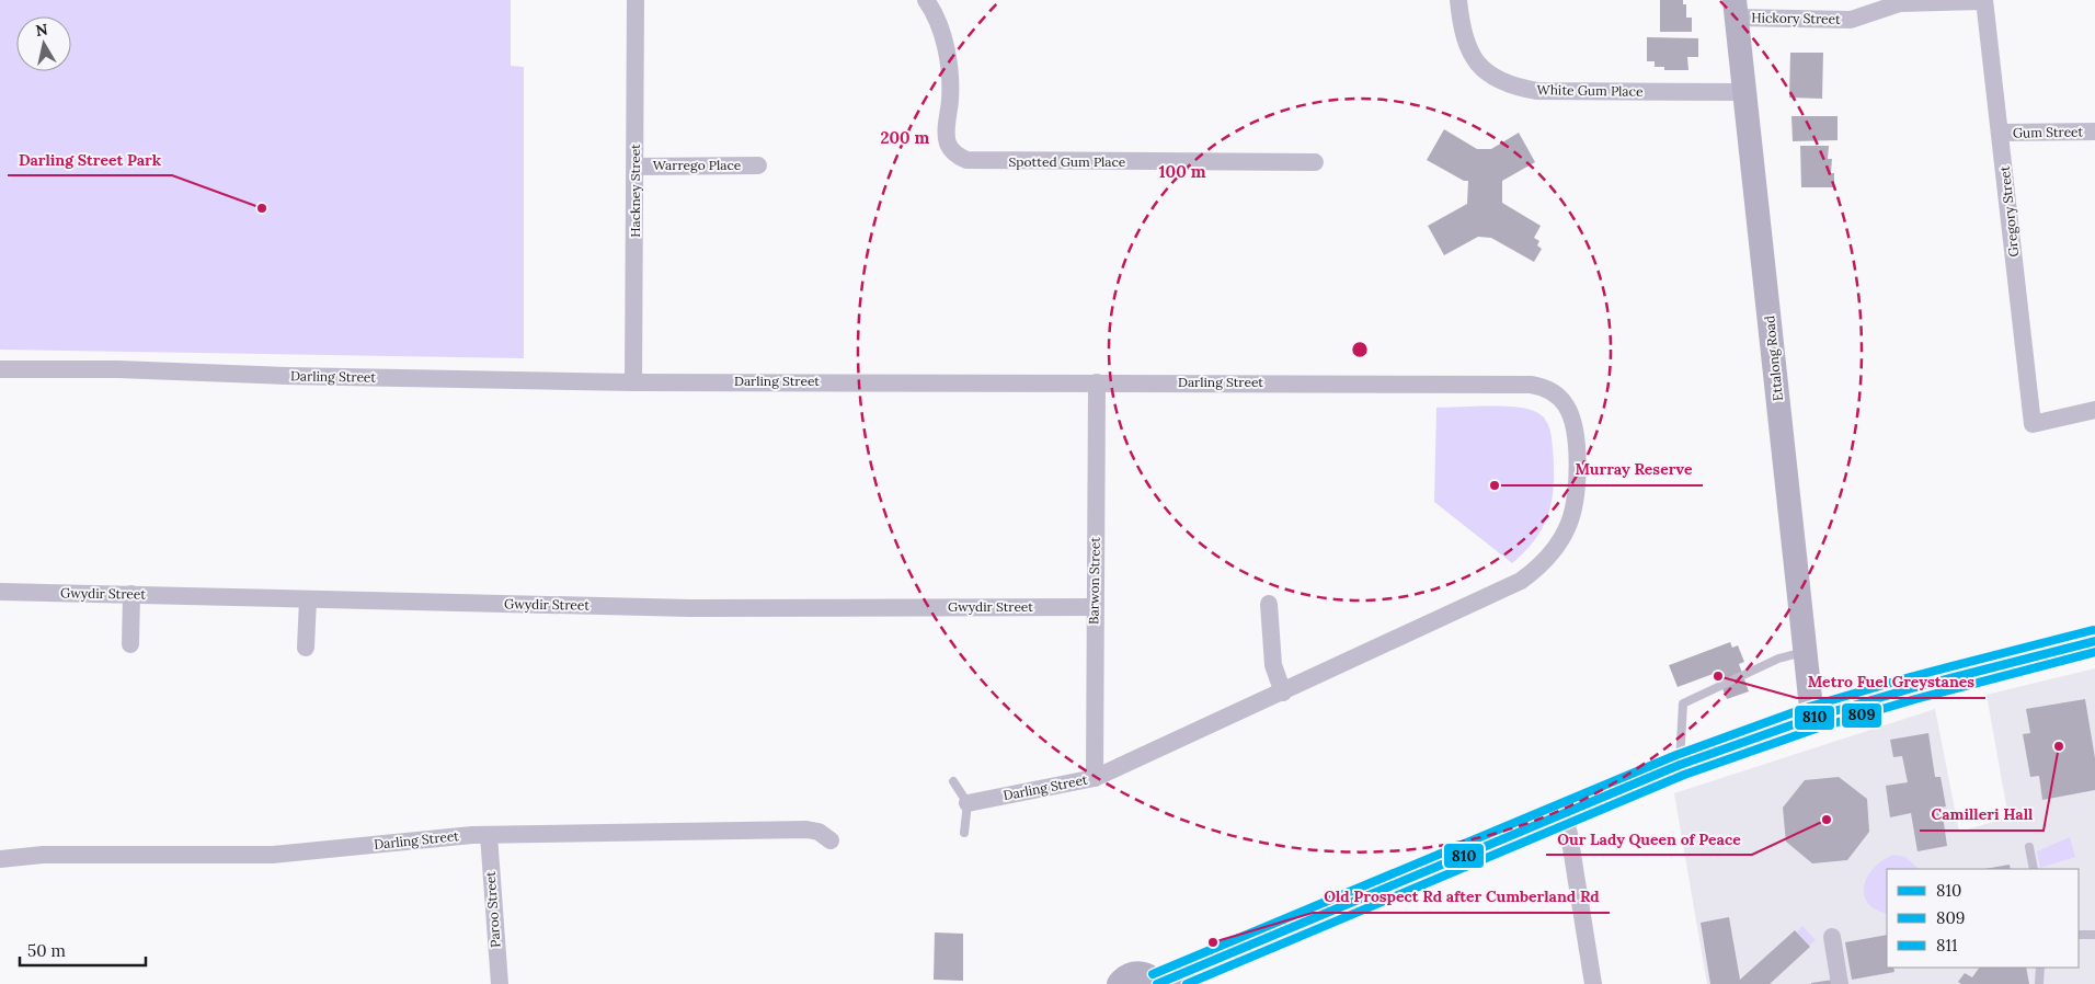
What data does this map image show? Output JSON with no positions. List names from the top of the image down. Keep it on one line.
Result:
{"streets":{"main road":["Ettalong Road"],"street":["Hickory Street","White Gum Place","Gum Street","Spotted Gum Place","Warrego Place","Hackney Street","Gregory Street","Darling Street","Barwon Street","Gwydir Street","Paroo Street"]},"crossings":[["Hickory Street","Gregory Street"],["Hickory Street","Ettalong Road"],["White Gum Place","Ettalong Road"],["Gum Street","Gregory Street"],["Warrego Place","Hackney Street"],["Hackney Street","Darling Street"],["Darling Street","Barwon Street"],["Darling Street","Paroo Street"],["Barwon Street","Gwydir Street"]],"places":["Darling Street Park","Murray Reserve","Metro Fuel Greystanes","Camilleri Hall","Our Lady Queen of Peace","Old Prospect Rd after Cumberland Rd"],"lines":["transit line 811","transit line 810","transit line 809"],"legend":["810","809","811"],"scale_bar":"50 m","north":"top","rings":["200 m","100 m"]}
